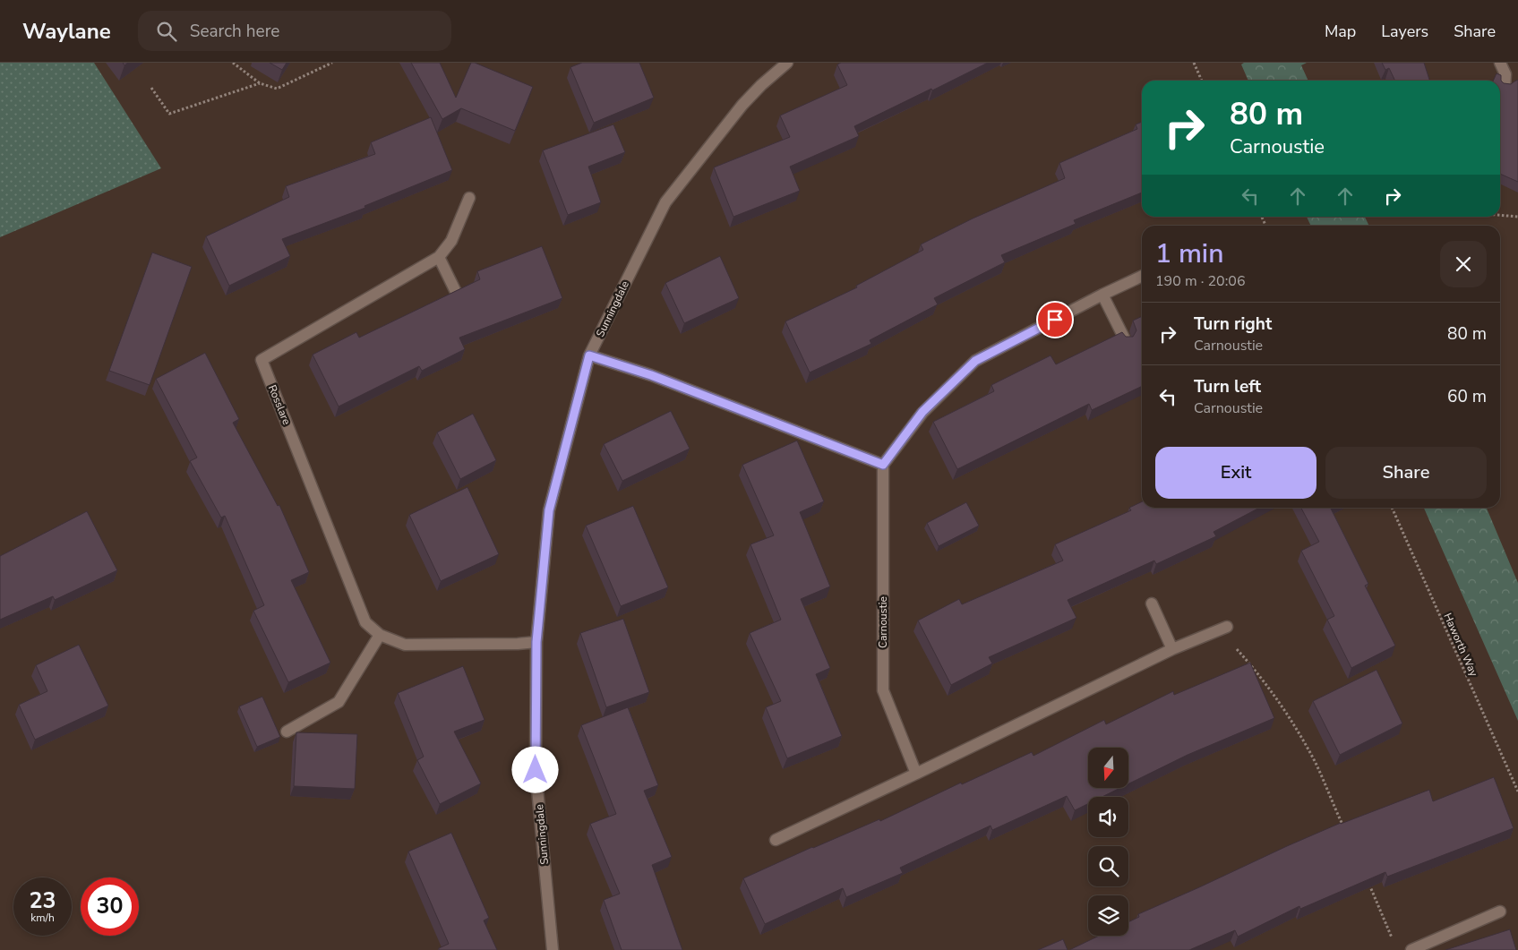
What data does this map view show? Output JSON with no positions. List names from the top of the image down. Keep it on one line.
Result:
{"streets":{"street":["Sunningdale","Rosslare","Carnoustie"],"path":["Haworth Way"]},"crossings":[["Sunningdale","Rosslare"]],"north":"bottom","page":{"header":"Waylane","search":"Search here","nav":["Map","Layers","Share"],"turn":["80 m","Carnoustie"],"heading":["1 min","190 m · 20:06"],"list":[{"name":"Turn right","note":"Carnoustie","value":"80 m"},{"name":"Turn left","note":"Carnoustie","value":"60 m"}],"buttons":["Exit","Share"],"speed":"23 km/h","limit":"30"}}
